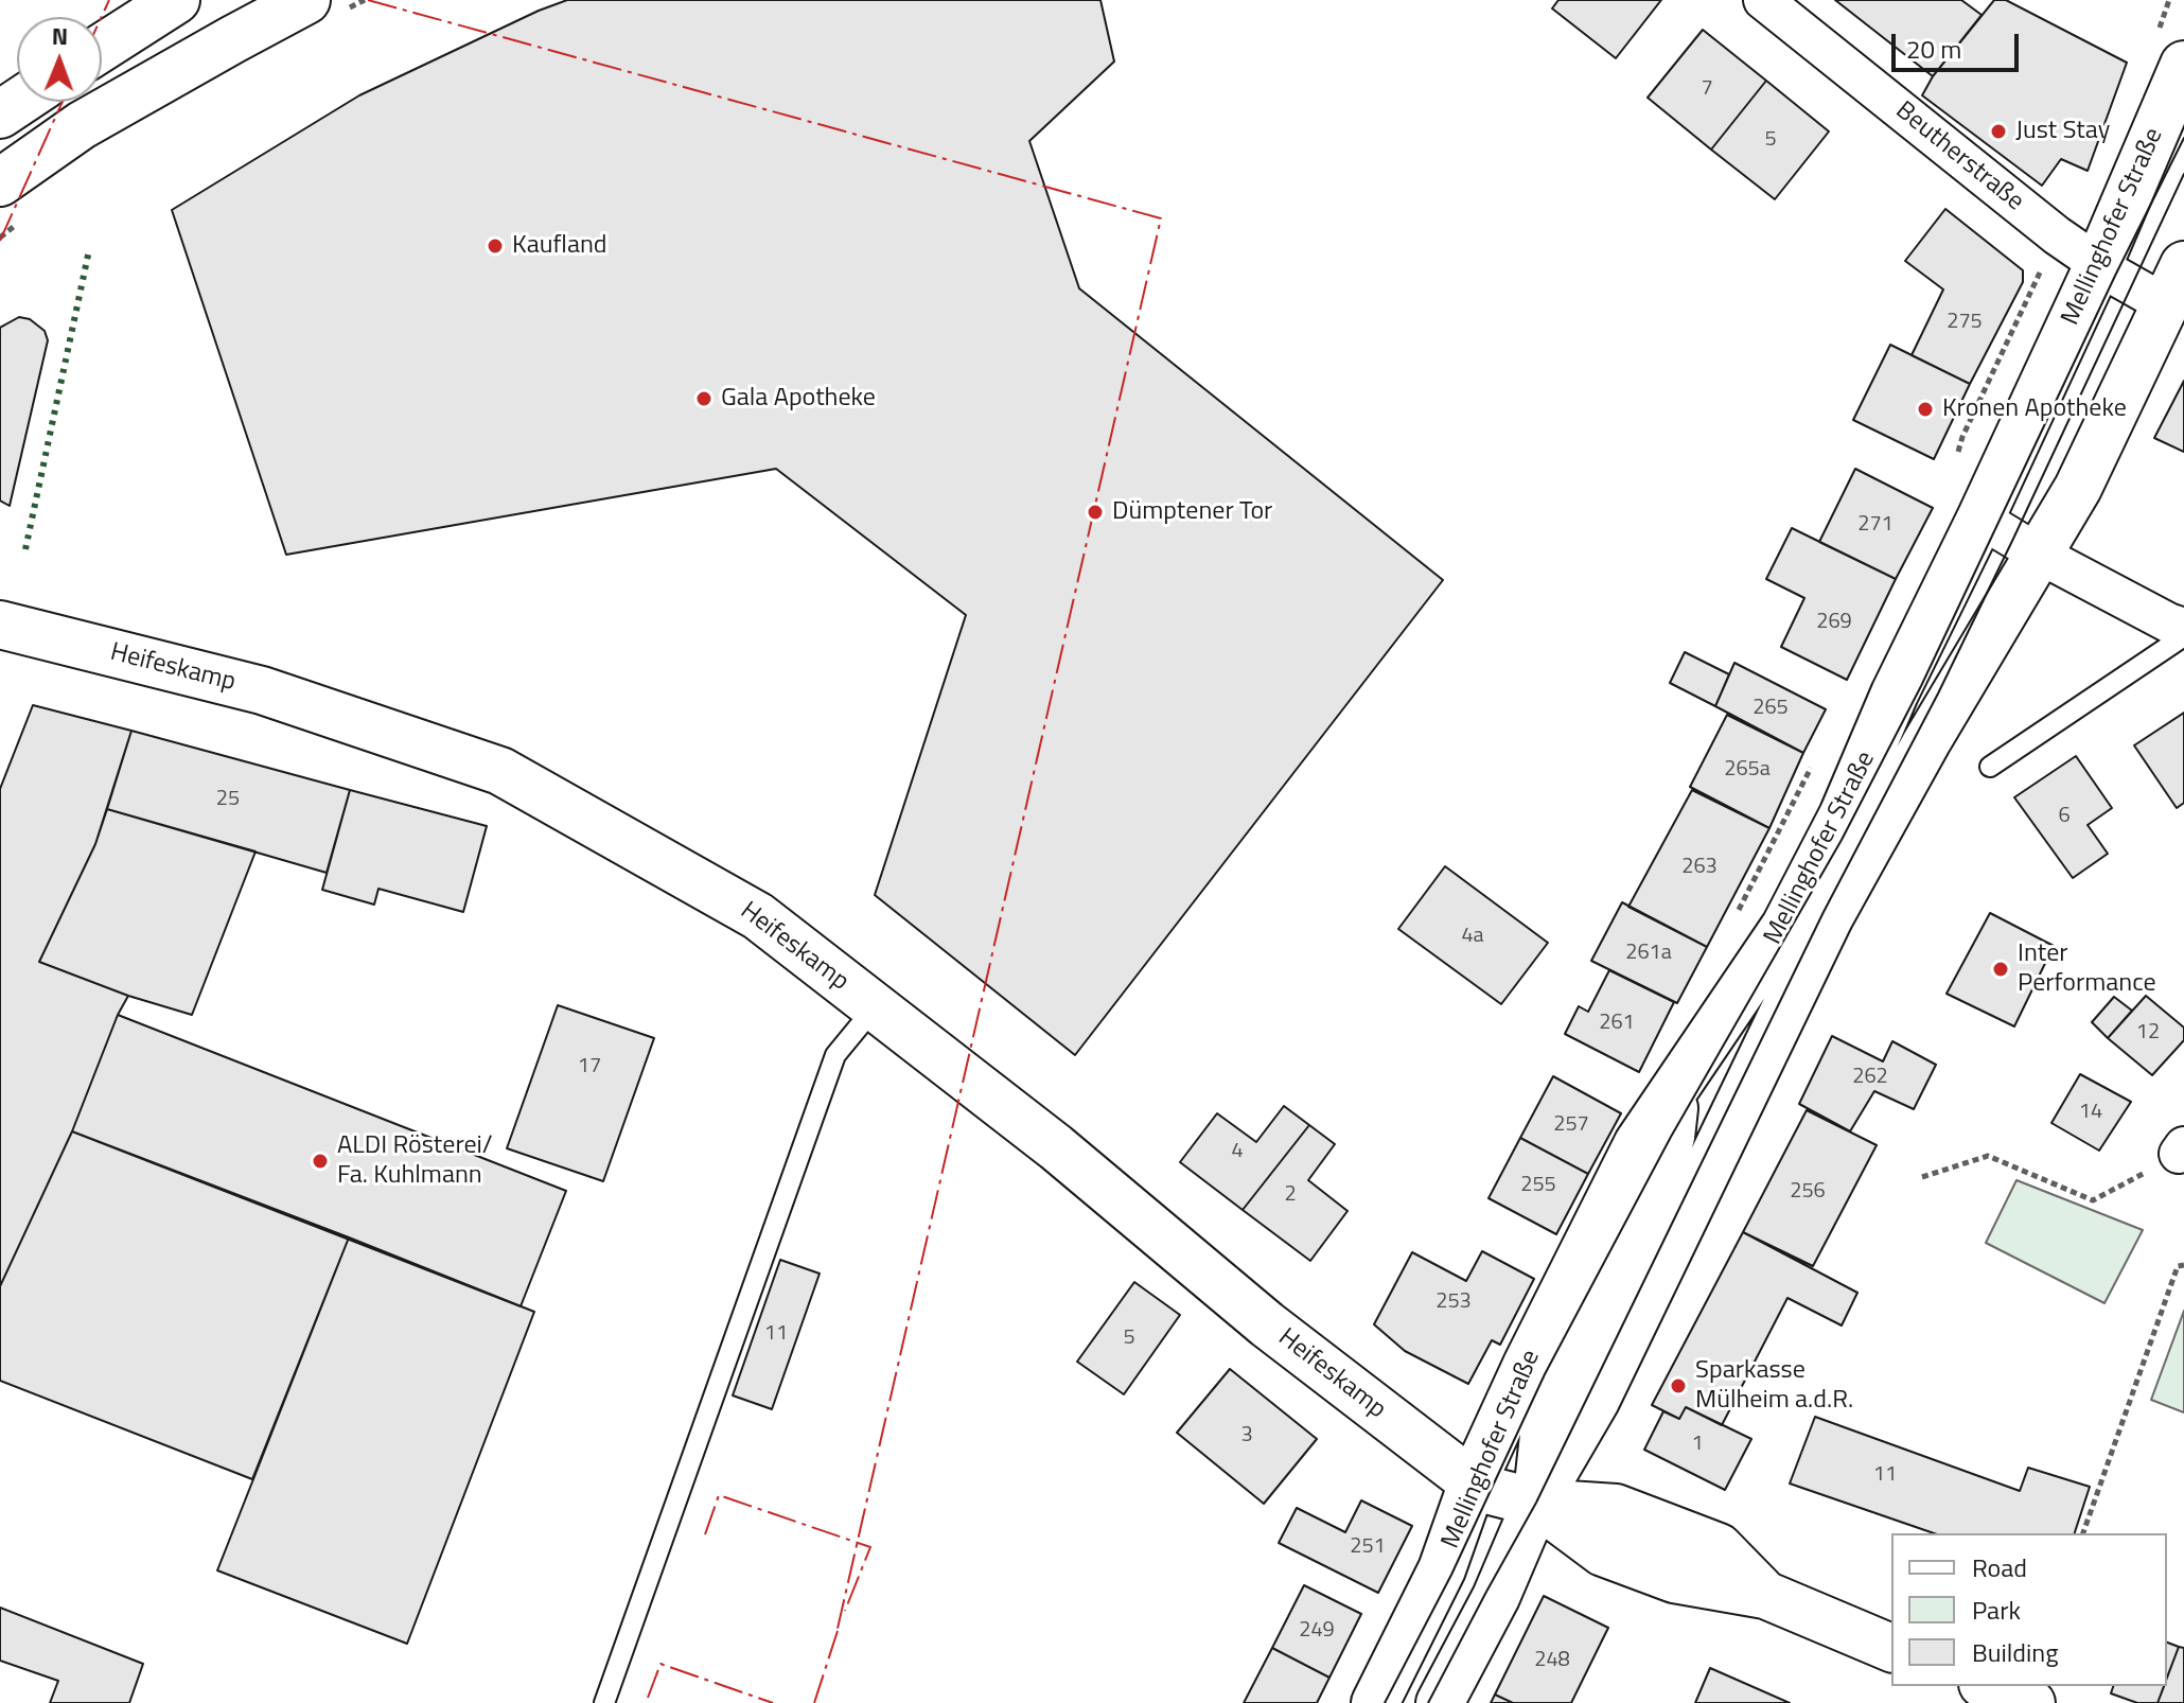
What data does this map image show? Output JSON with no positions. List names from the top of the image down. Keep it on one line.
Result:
{"streets":{"street":["Beutherstraße","Mellinghofer Straße","Heifeskamp"]},"crossings":[["Beutherstraße","Mellinghofer Straße"],["Mellinghofer Straße","Heifeskamp"]],"places":["Just Stay","Kaufland","Gala Apotheke","Kronen Apotheke","Dümptener Tor","Inter Performance","ALDI Rösterei/ Fa. Kuhlmann","Sparkasse Mülheim a.d.R."],"house_numbers":["7","5","275","271","269","265","265a","25","6","263","4a","261a","261","12","17","262","14","257","4","255","256","2","253","11","5","3","1","11","251","249","248"],"legend":["Road","Park","Building"],"scale_bar":"20 m","north":"top"}
